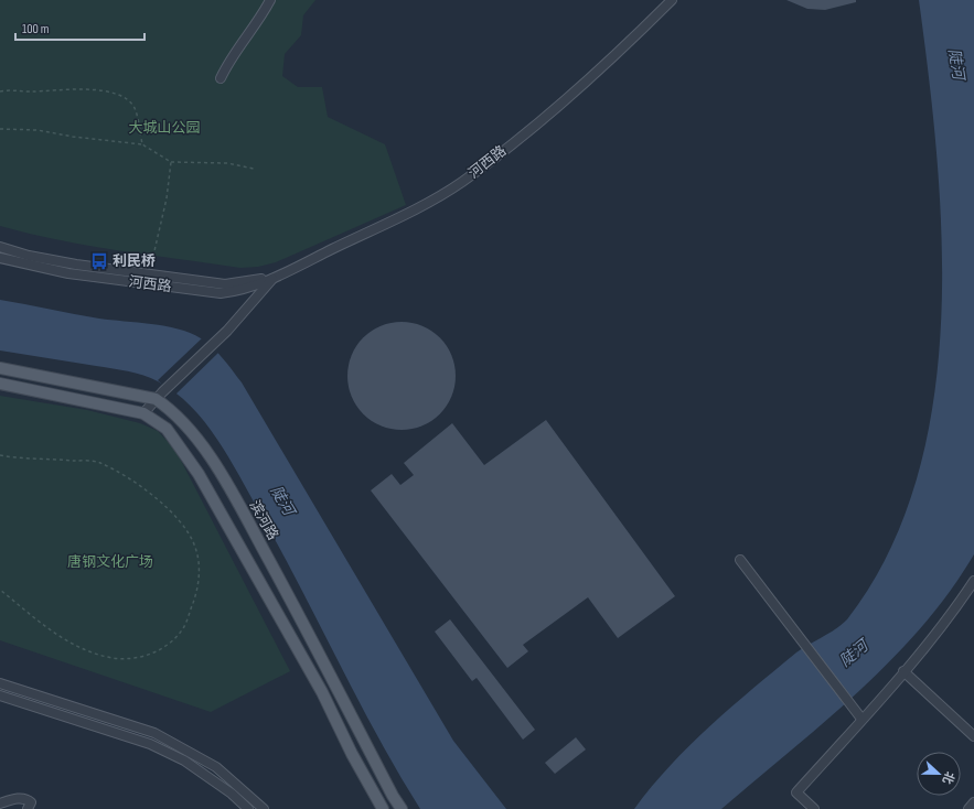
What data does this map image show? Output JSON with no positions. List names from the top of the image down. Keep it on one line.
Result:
{"streets":{"main road":["滨河路"],"street":["河西路"]},"water":["陡河"],"parks":["大城山公园","唐钢文化广场"],"places":{"bus stop":["利民桥"]},"scale_bar":"100 m","north":"right"}
